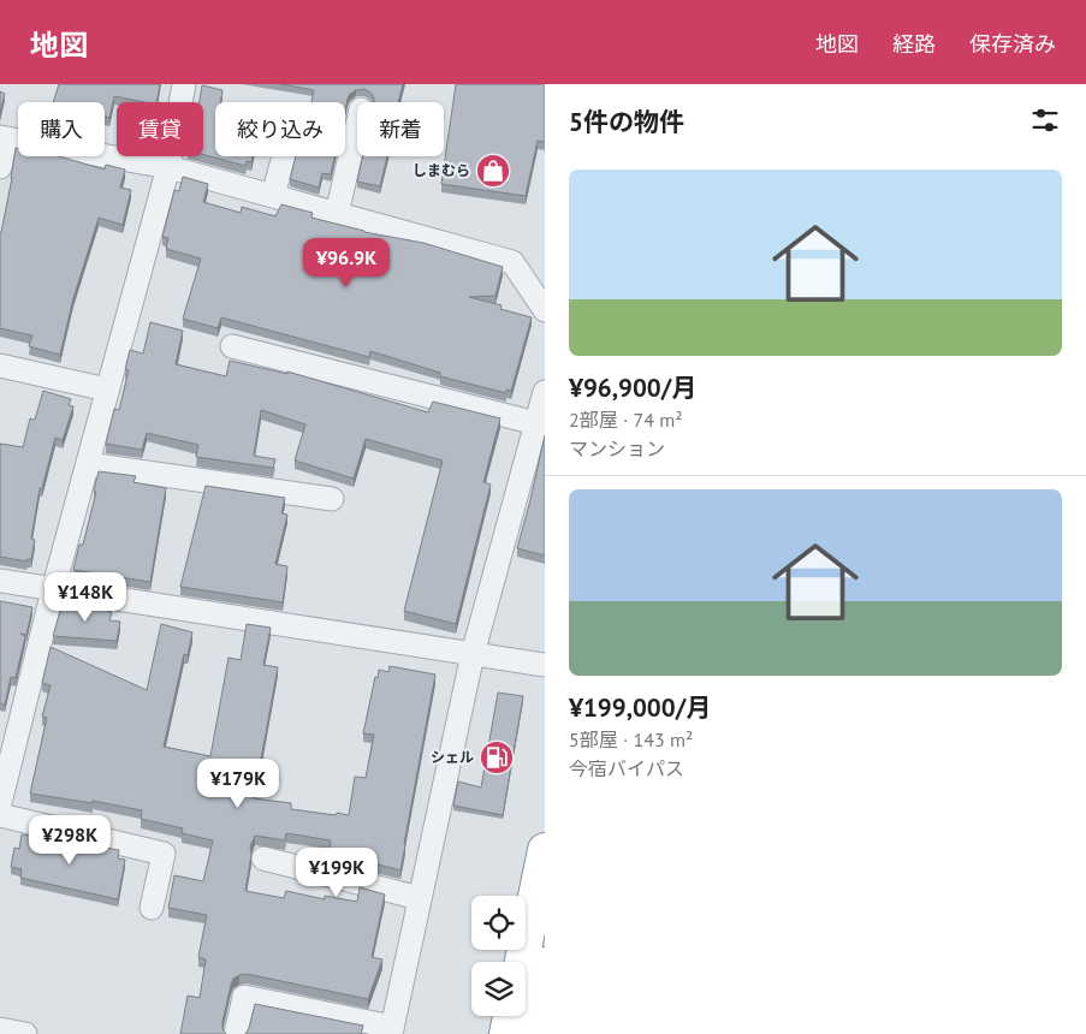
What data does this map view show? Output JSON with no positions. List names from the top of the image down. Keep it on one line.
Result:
{"places":{"shop":["しまむら"],"fuel station":["シェル"]},"page":{"header":"地図","nav":["地図","経路","保存済み"],"heading":"5件の物件","chip":["購入","賃貸","絞り込み","新着"],"list":[{"name":"¥96,900/月","note":"2部屋 · 74 m² · マンション"},{"name":"¥199,000/月","note":"5部屋 · 143 m² · 今宿バイパス"}],"price":["¥96.9K","¥148K","¥179K","¥298K","¥199K"]}}
